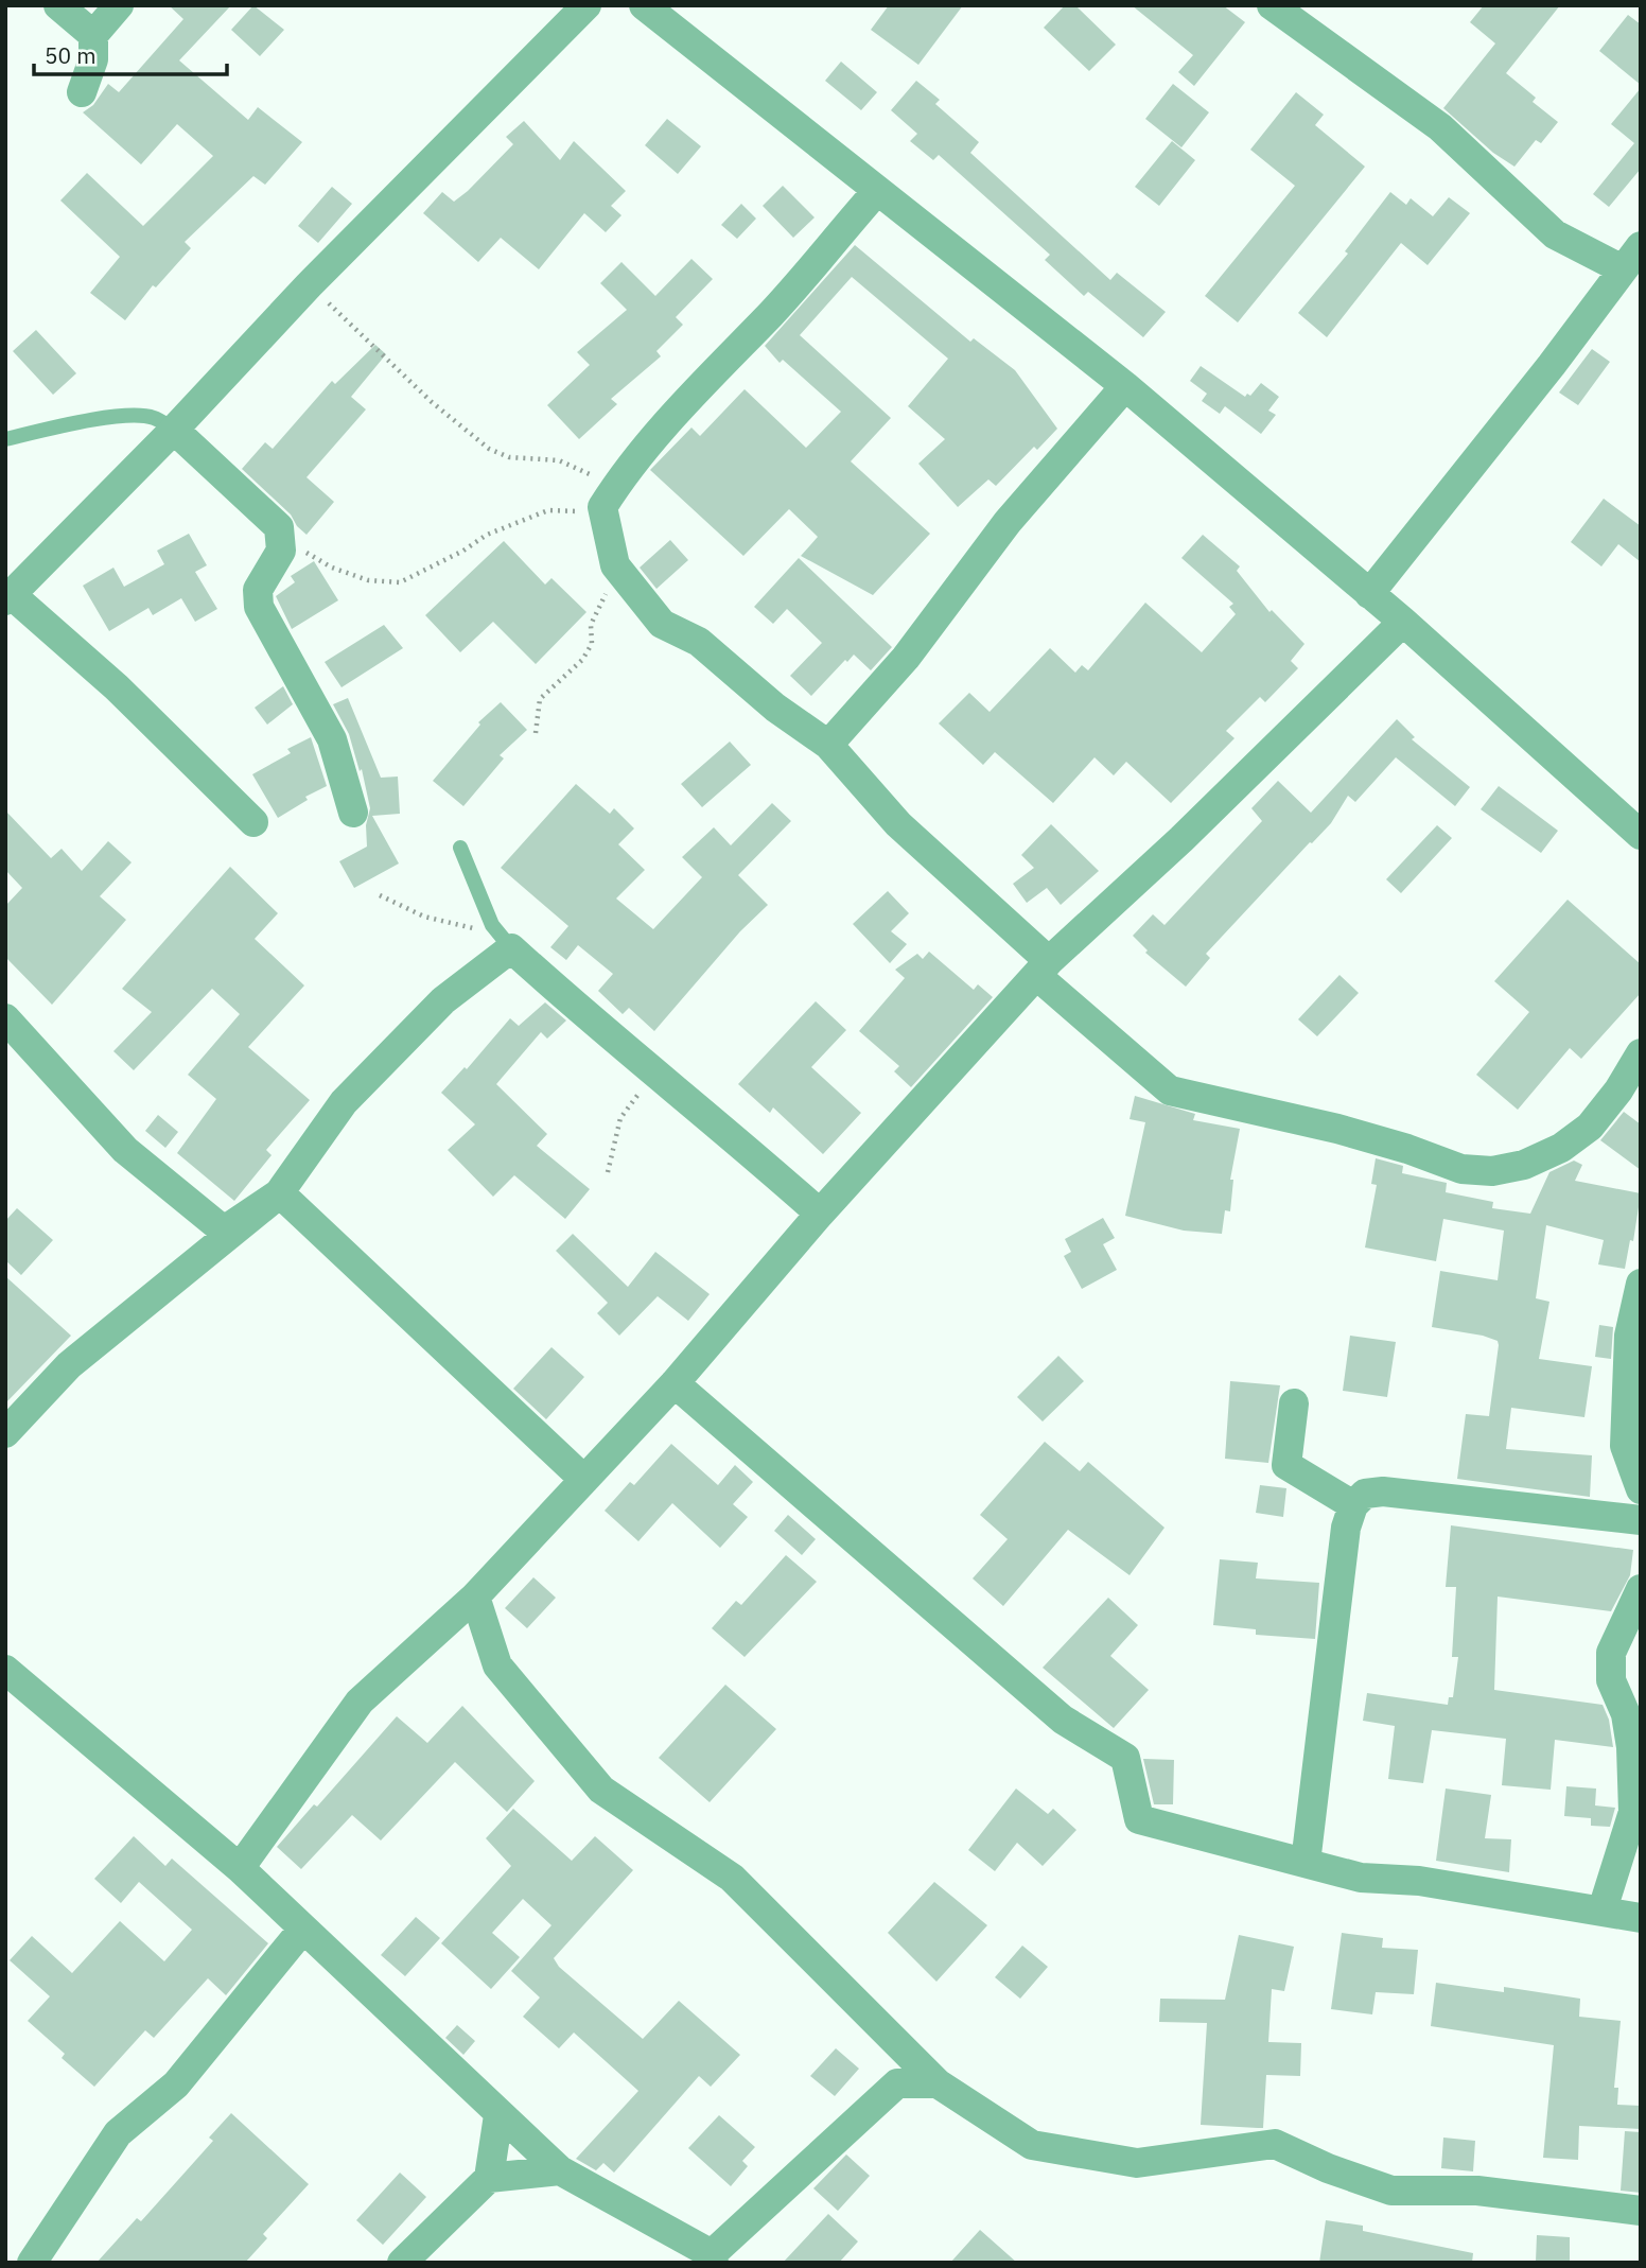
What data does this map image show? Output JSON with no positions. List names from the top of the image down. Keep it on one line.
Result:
{"scale_bar":"50 m"}
